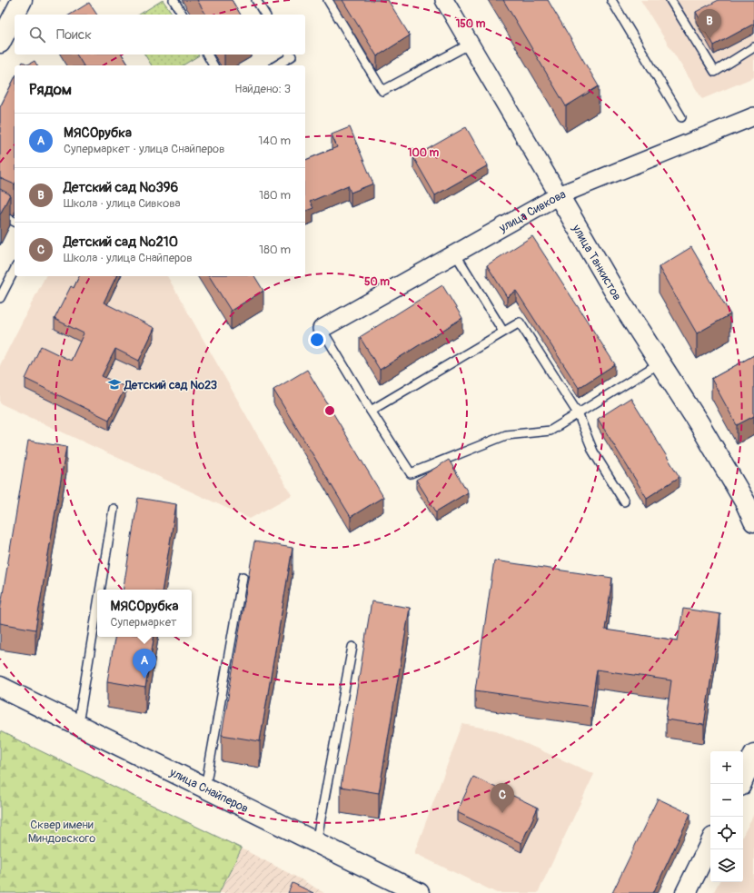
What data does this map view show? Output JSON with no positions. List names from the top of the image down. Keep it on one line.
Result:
{"streets":{"street":["улица Сивкова","улица Танкистов","улица Снайперов"]},"crossings":[["улица Сивкова","улица Танкистов"]],"parks":["Сквер имени Миндовского"],"places":{"school or university":["Детский сад №23"]},"page":{"pins":["B","A","C"],"search":"Поиск","heading":["Рядом","Найдено: 3"],"list":[{"mark":"A","name":"МЯСОрубка","note":"Супермаркет · улица Снайперов","value":"140 m"},{"mark":"B","name":"Детский сад №396","note":"Школа · улица Сивкова","value":"180 m"},{"mark":"C","name":"Детский сад №210","note":"Школа · улица Снайперов","value":"180 m"}],"popup":["МЯСОрубка","Супермаркет"],"map_buttons":["+","−"]},"rings":["150 m","100 m","50 m"]}
